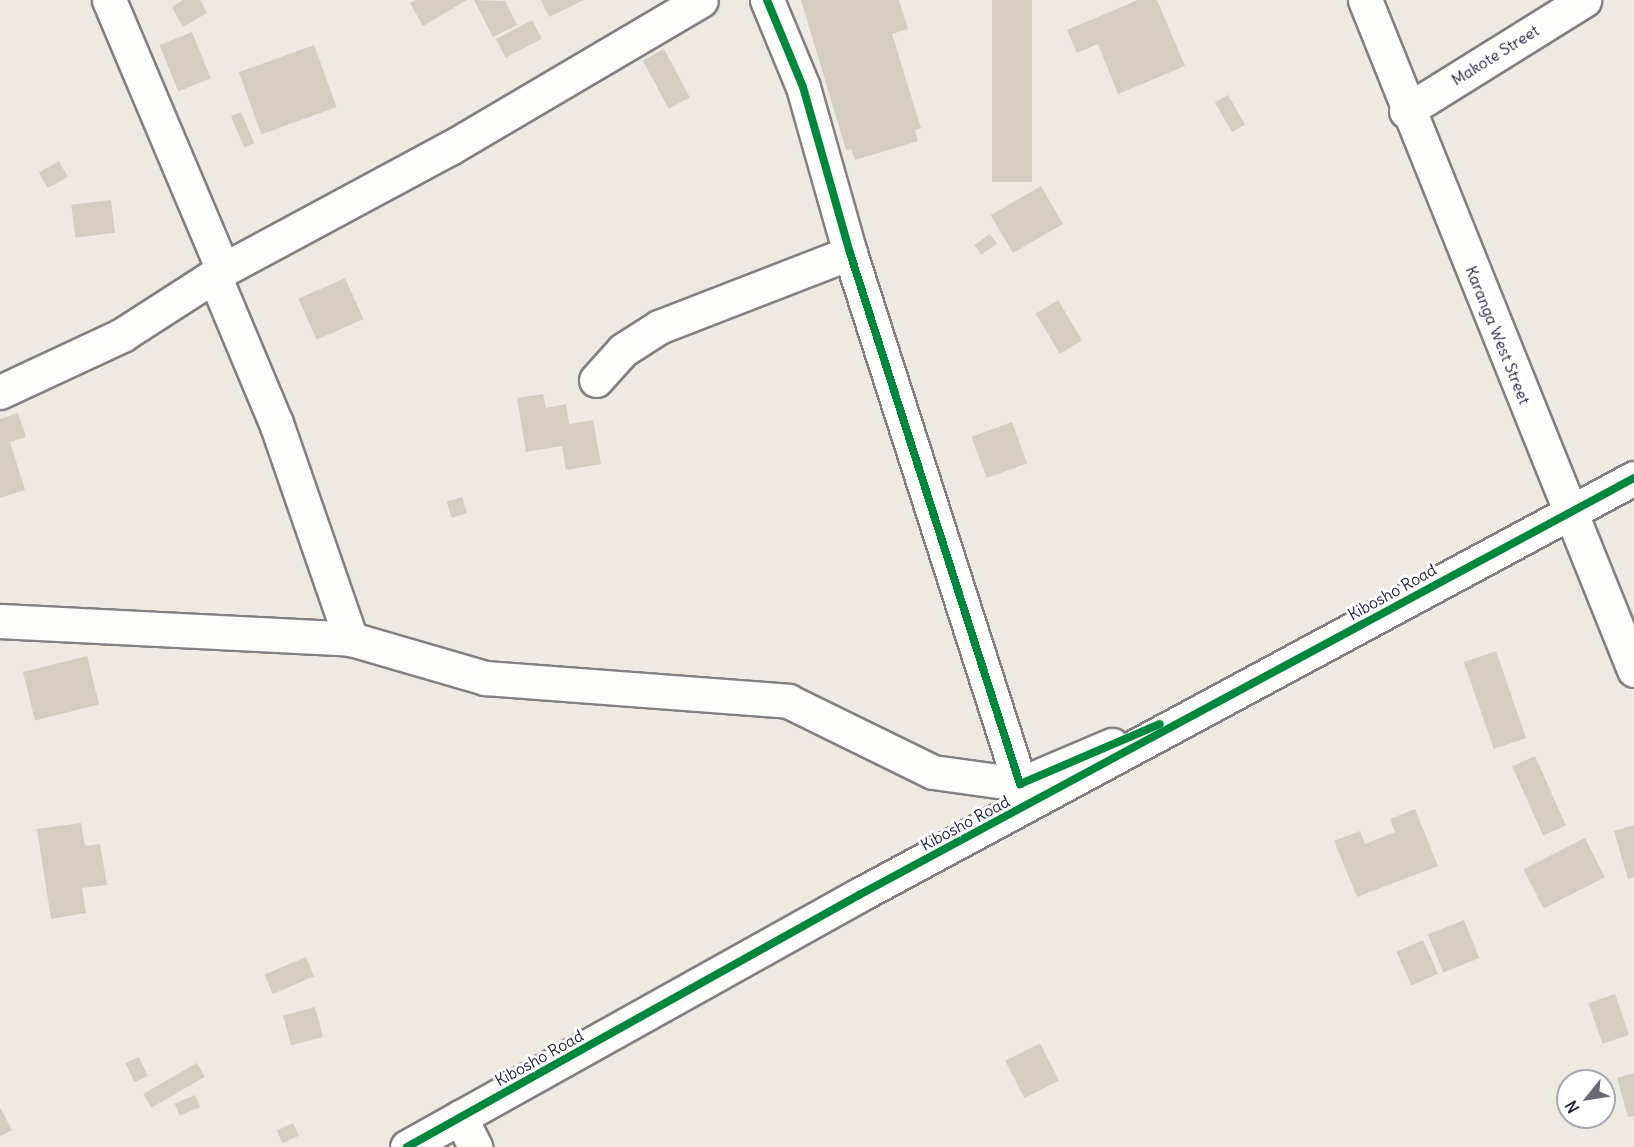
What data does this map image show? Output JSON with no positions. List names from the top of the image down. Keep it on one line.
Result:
{"streets":{"street":["Makote Street","Karanga West Street","Kibosho Road"]},"crossings":[["Makote Street","Karanga West Street"],["Karanga West Street","Kibosho Road"]],"north":"bottom left"}
